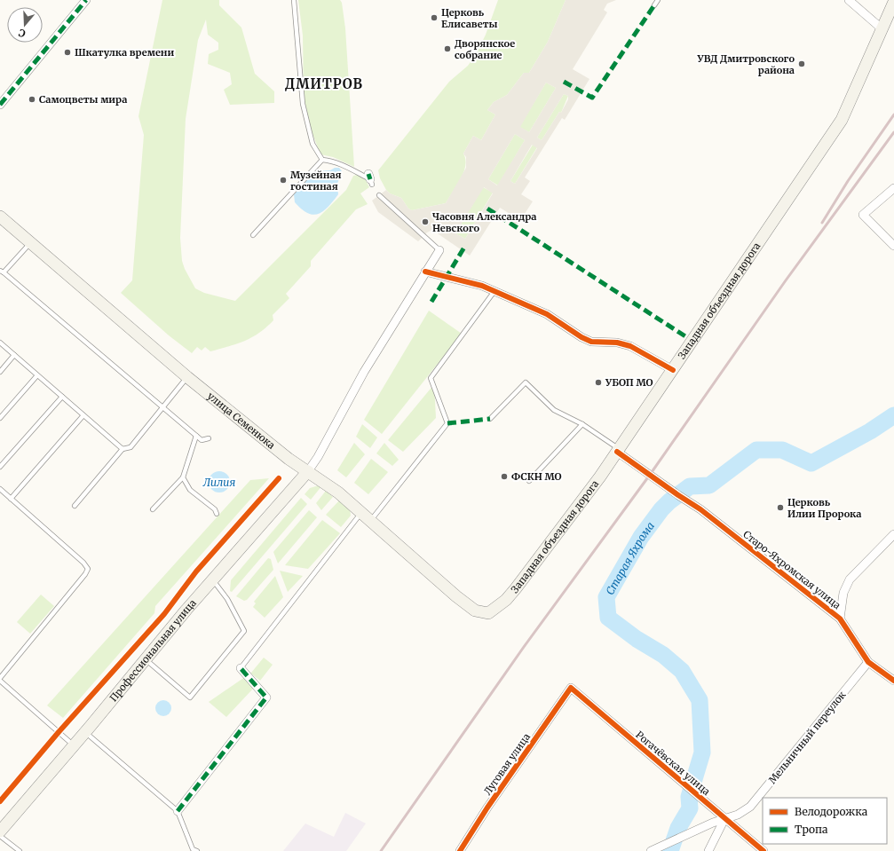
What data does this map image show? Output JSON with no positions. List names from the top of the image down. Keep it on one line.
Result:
{"streets":{"main road":["Западная объездная дорога","улица Семенюка","Профессиональная улица"],"street":["Старо-Яхромская улица","Мельничный переулок","Рогачёвская улица","Луговая улица"]},"crossings":[["Западная объездная дорога","улица Семенюка"],["Западная объездная дорога","Старо-Яхромская улица"],["улица Семенюка","Профессиональная улица"],["Старо-Яхромская улица","Мельничный переулок"],["Мельничный переулок","Рогачёвская улица"],["Рогачёвская улица","Луговая улица"]],"districts":["ДМИТРОВ"],"water":["Лилия","Старая Яхрома"],"places":["Церковь Елиcаветы","Дворянское собрание","Шкатулка времени","УВД Дмитровского района","Самоцветы мира","Музейная гостиная","Часовня Александра Невского","УБОП МО","ФСКН МО","Церковь Илии Пророка"],"legend":["Велодорожка","Тропа"],"north":"bottom"}
